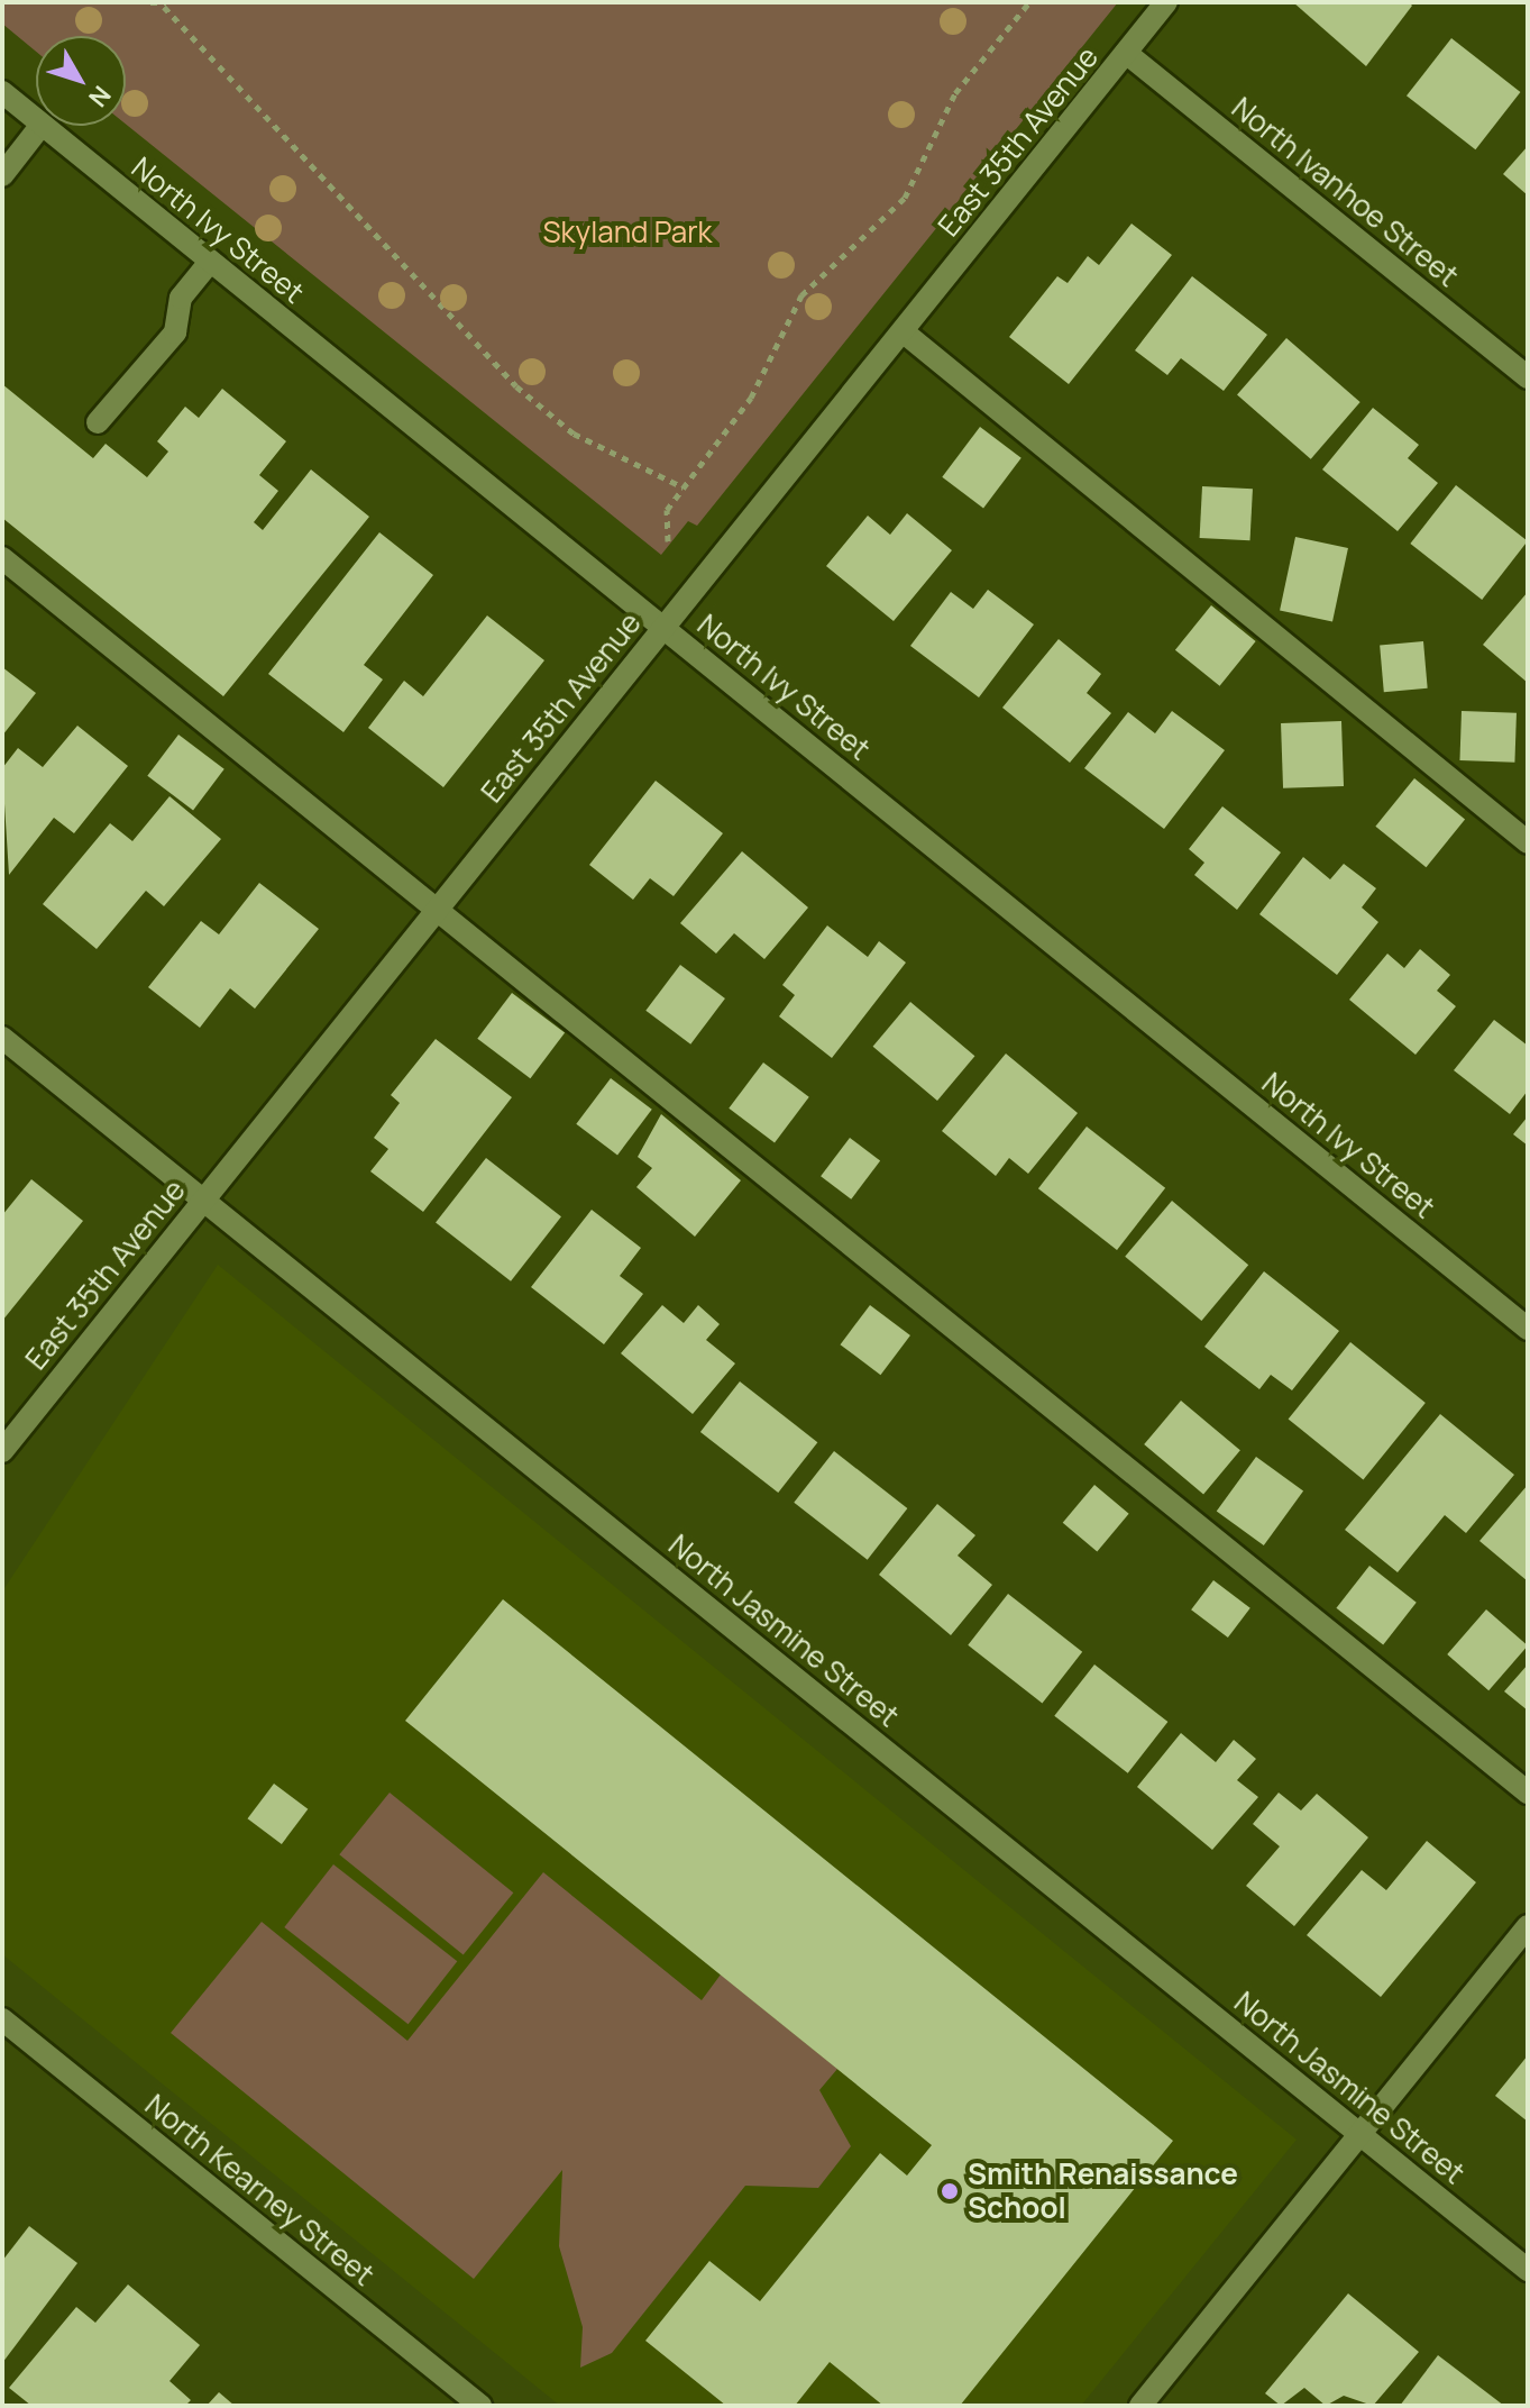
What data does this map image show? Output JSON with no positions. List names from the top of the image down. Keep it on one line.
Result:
{"streets":{"street":["East 35th Avenue","North Ivanhoe Street","North Ivy Street","North Jasmine Street","North Kearney Street"]},"crossings":[["East 35th Avenue","North Ivanhoe Street"],["East 35th Avenue","North Ivy Street"],["East 35th Avenue","North Jasmine Street"]],"parks":["Skyland Park"],"places":["Smith Renaissance School"],"north":"bottom right"}
